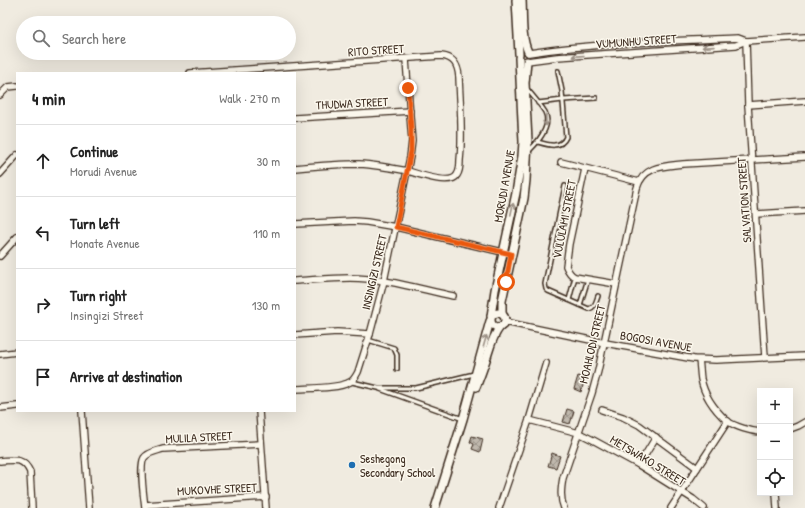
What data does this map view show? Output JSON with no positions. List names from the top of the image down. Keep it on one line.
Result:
{"streets":{"street":["VUMUNHU STREET","RITO STREET","THUDWA STREET","MORUDI AVENUE","SALVATION STREET","VULULAMI STREET","INSINGIZI STREET","BOGOSI AVENUE","MOAHLODI STREET","MULILA STREET","METSWAKO STREET","MUKOVHE STREET"]},"crossings":[["VUMUNHU STREET","MORUDI AVENUE"],["VUMUNHU STREET","SALVATION STREET"],["RITO STREET","INSINGIZI STREET"],["THUDWA STREET","INSINGIZI STREET"],["MORUDI AVENUE","BOGOSI AVENUE"],["SALVATION STREET","BOGOSI AVENUE"],["BOGOSI AVENUE","MOAHLODI STREET"],["MOAHLODI STREET","METSWAKO STREET"],["MULILA STREET","MUKOVHE STREET"]],"places":["Seshegong Secondary School"],"page":{"search":"Search here","heading":["4 min","Walk · 270 m"],"list":[["Continue","Morudi Avenue","30 m"],["Turn left","Monate Avenue","110 m"],["Turn right","Insingizi Street","130 m"],"Arrive at destination"],"map_buttons":["+","−"]}}
